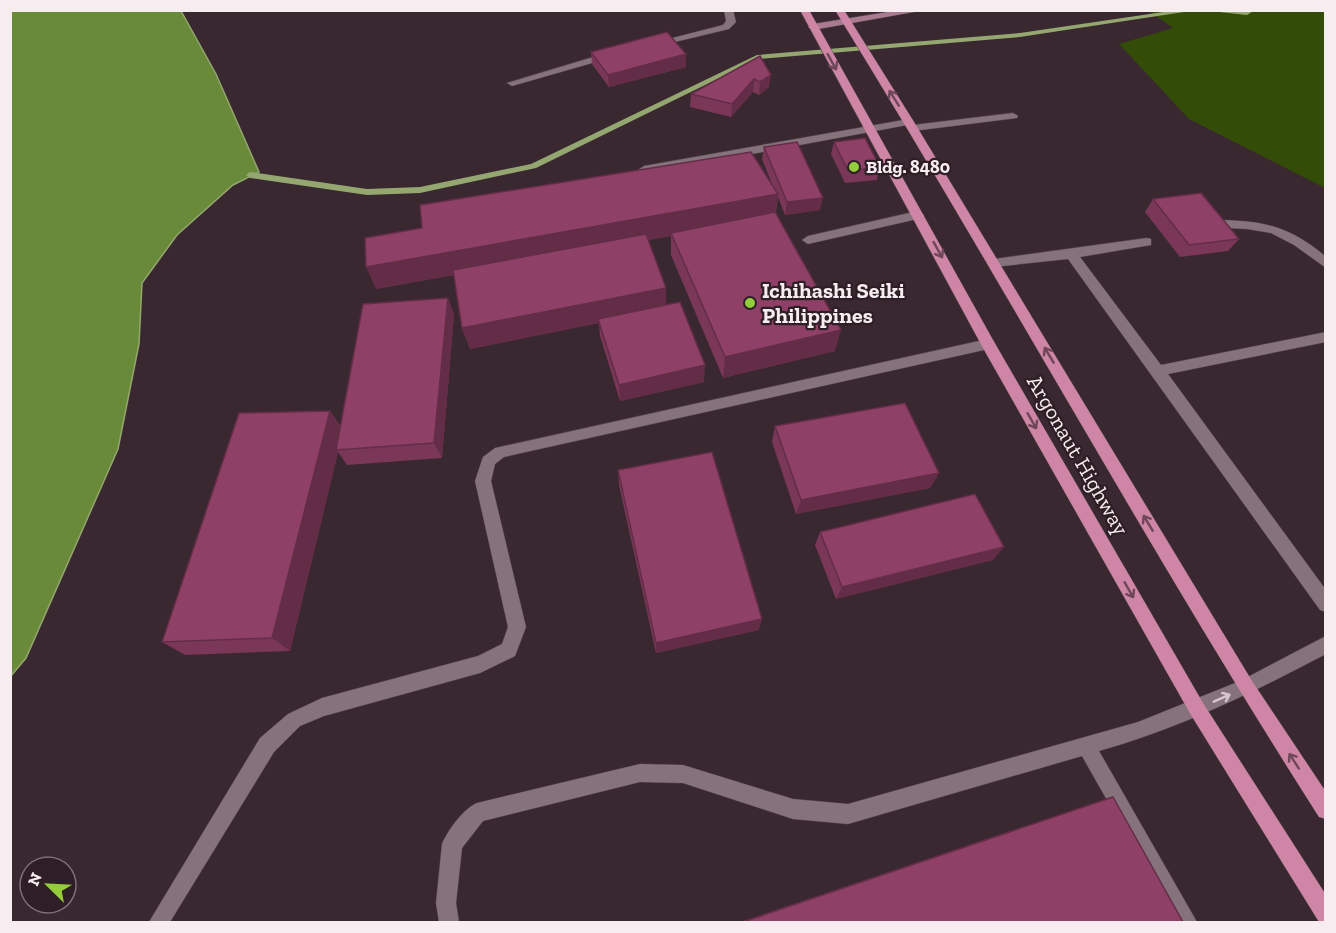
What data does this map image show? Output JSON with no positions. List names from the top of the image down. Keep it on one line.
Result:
{"streets":{"main road":["Argonaut Highway"]},"places":["Bldg. 8480","Ichihashi Seiki Philippines"],"north":"top left"}
